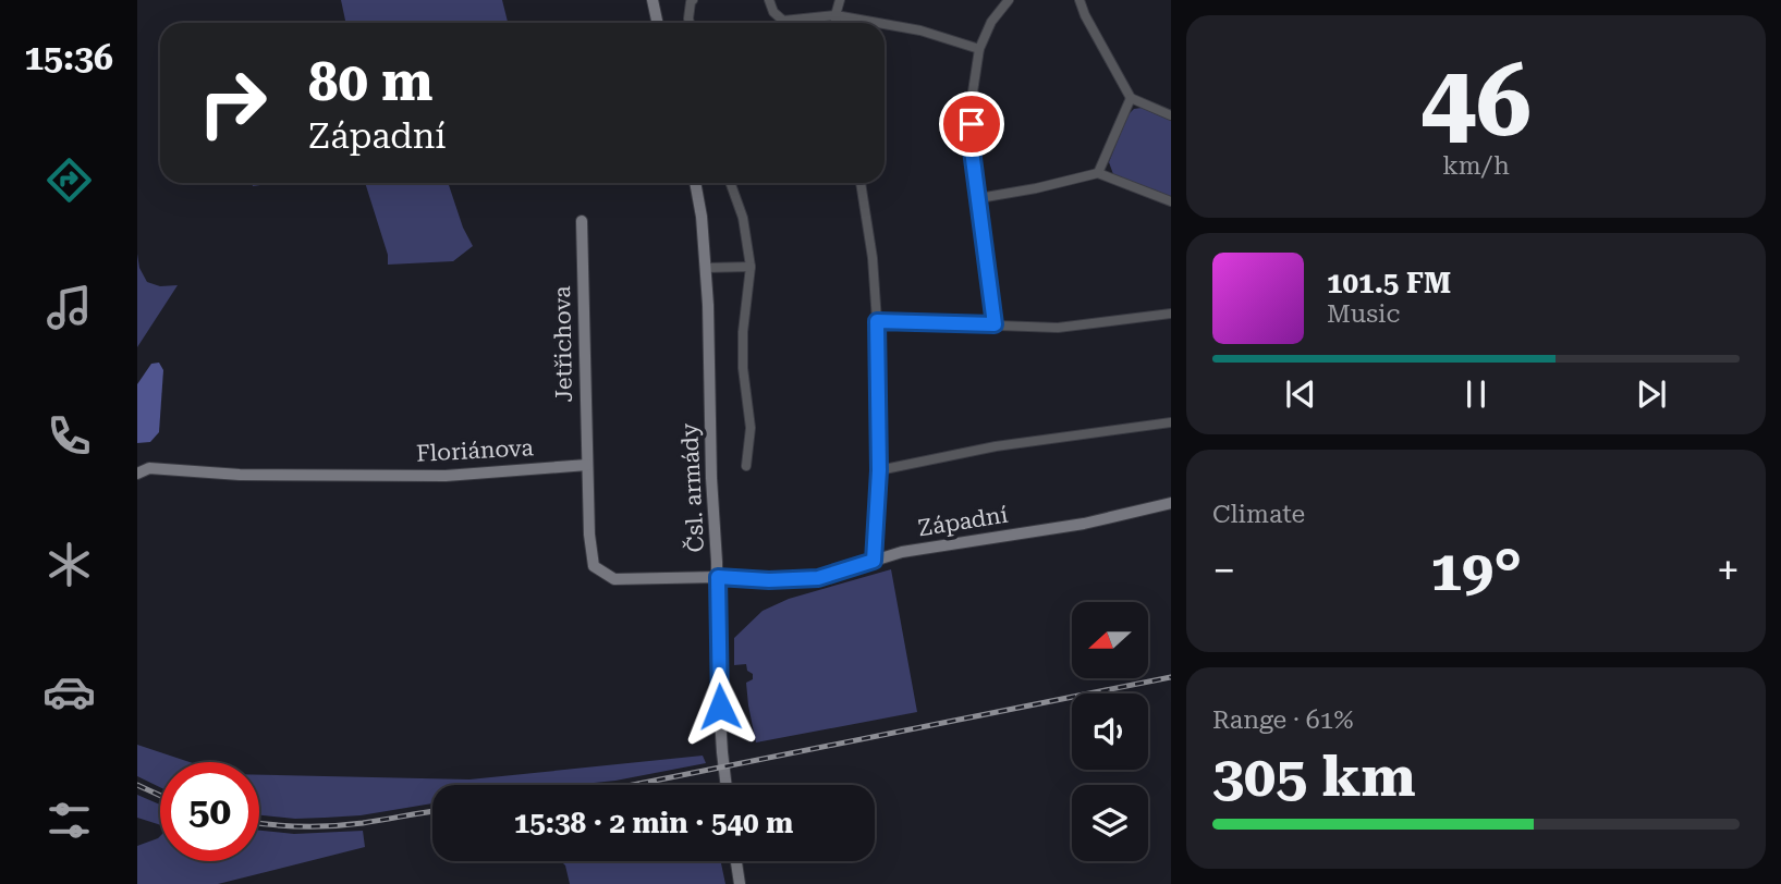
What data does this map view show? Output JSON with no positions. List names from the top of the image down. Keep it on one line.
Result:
{"streets":{"street":["Jetřichova","Floriánova","Čsl. armády","Západní"]},"crossings":[["Jetřichova","Floriánova"],["Čsl. armády","Západní"]],"north":"left","page":{"tabs":"15:36","tile":[["46","km/h"],"Climate",["Range · 61%","305 km"]],"turn":["80 m","Západní"],"song":["101.5 FM","Music"],"heat":["−","19°","+"],"limit":"50","trip":"15:38 · 2 min · 540 m"}}
